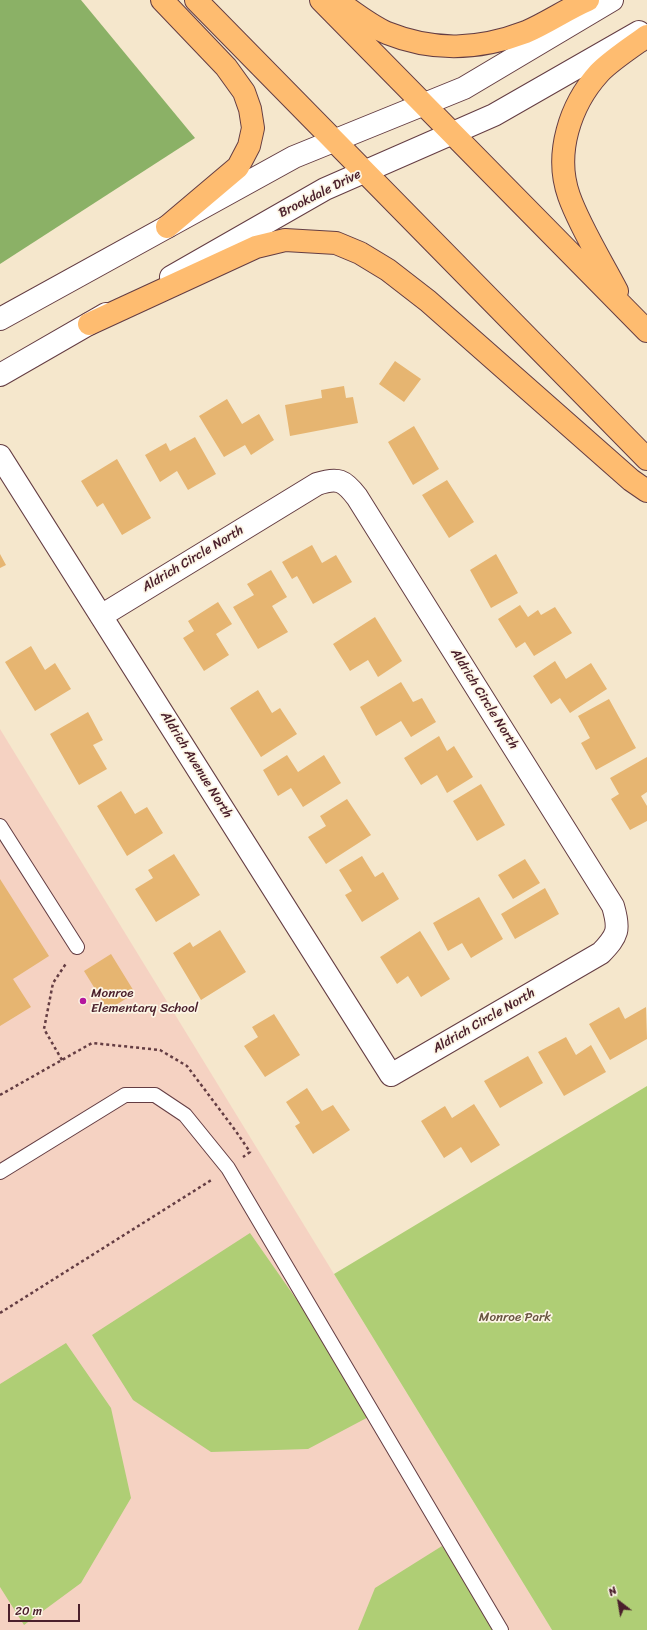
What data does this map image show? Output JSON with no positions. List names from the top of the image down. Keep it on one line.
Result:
{"streets":{"street":["Brookdale Drive","Aldrich Circle North","Aldrich Avenue North"]},"crossings":[["Aldrich Circle North","Aldrich Avenue North"]],"parks":["Monroe Park"],"places":["Monroe Elementary School"],"scale_bar":"20 m","north":"top left"}
